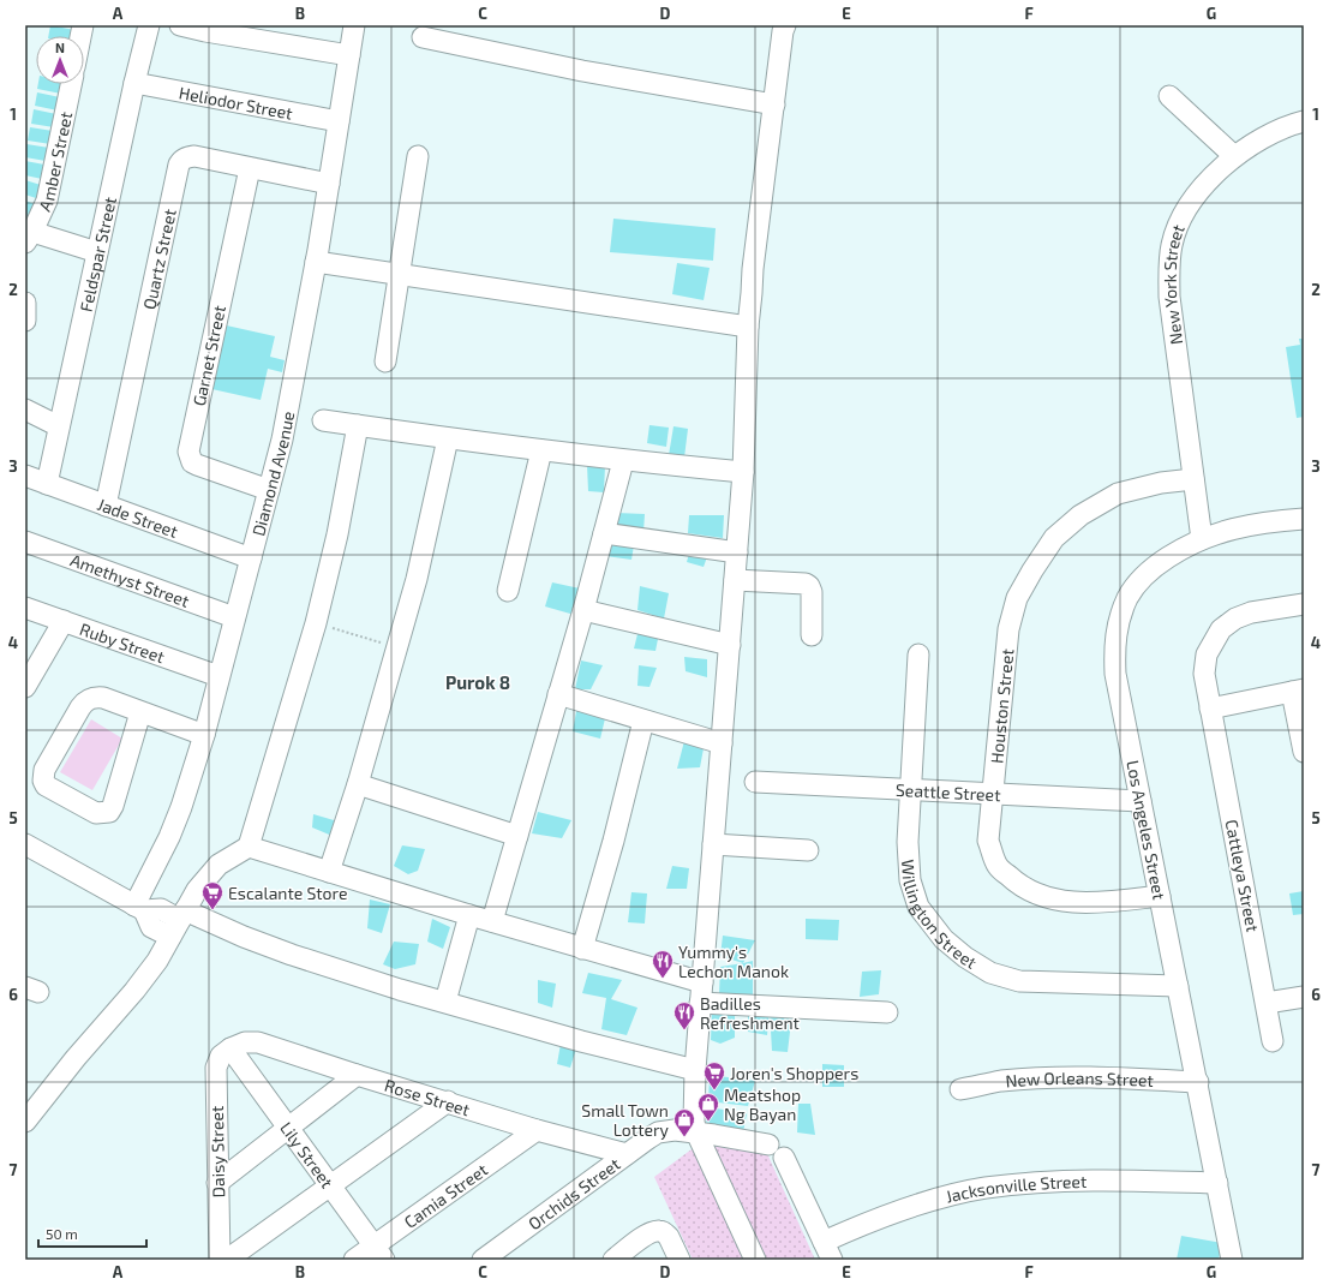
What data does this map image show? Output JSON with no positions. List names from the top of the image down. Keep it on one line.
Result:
{"streets":{"street":["Heliodor Street","Amber Street","Feldspar Street","Quartz Street","New York Street","Garnet Street","Diamond Avenue","Jade Street","Amethyst Street","Ruby Street","Houston Street","Seattle Street","Los Angeles Street","Cattleya Street","Willington Street","New Orleans Street","Rose Street","Daisy Street","Lily Street","Jacksonville Street","Orchids Street","Camia Street"]},"crossings":[["Heliodor Street","Feldspar Street"],["Heliodor Street","Diamond Avenue"],["Feldspar Street","Jade Street"],["Quartz Street","Garnet Street"],["Quartz Street","Diamond Avenue"],["Quartz Street","Jade Street"],["New York Street","Houston Street"],["New York Street","Los Angeles Street"],["Garnet Street","Diamond Avenue"],["Diamond Avenue","Jade Street"],["Diamond Avenue","Amethyst Street"],["Diamond Avenue","Ruby Street"],["Houston Street","Seattle Street"],["Houston Street","Los Angeles Street"],["Seattle Street","Los Angeles Street"],["Seattle Street","Willington Street"],["Los Angeles Street","Willington Street"],["Los Angeles Street","New Orleans Street"],["Los Angeles Street","Jacksonville Street"],["Rose Street","Daisy Street"],["Rose Street","Lily Street"],["Rose Street","Orchids Street"],["Rose Street","Camia Street"],["Daisy Street","Lily Street"],["Lily Street","Camia Street"]],"districts":["Purok 8"],"places":{"supermarket":["Escalante Store","Joren's Shoppers"],"restaurant":["Yummy's Lechon Manok","Badilles Refreshment"],"shop":["Meatshop Ng Bayan","Small Town Lottery"]},"scale_bar":"50 m","north":"top","grid":{"columns":["A","B","C","D","E","F","G"],"rows":["1","2","3","4","5","6","7"]}}
